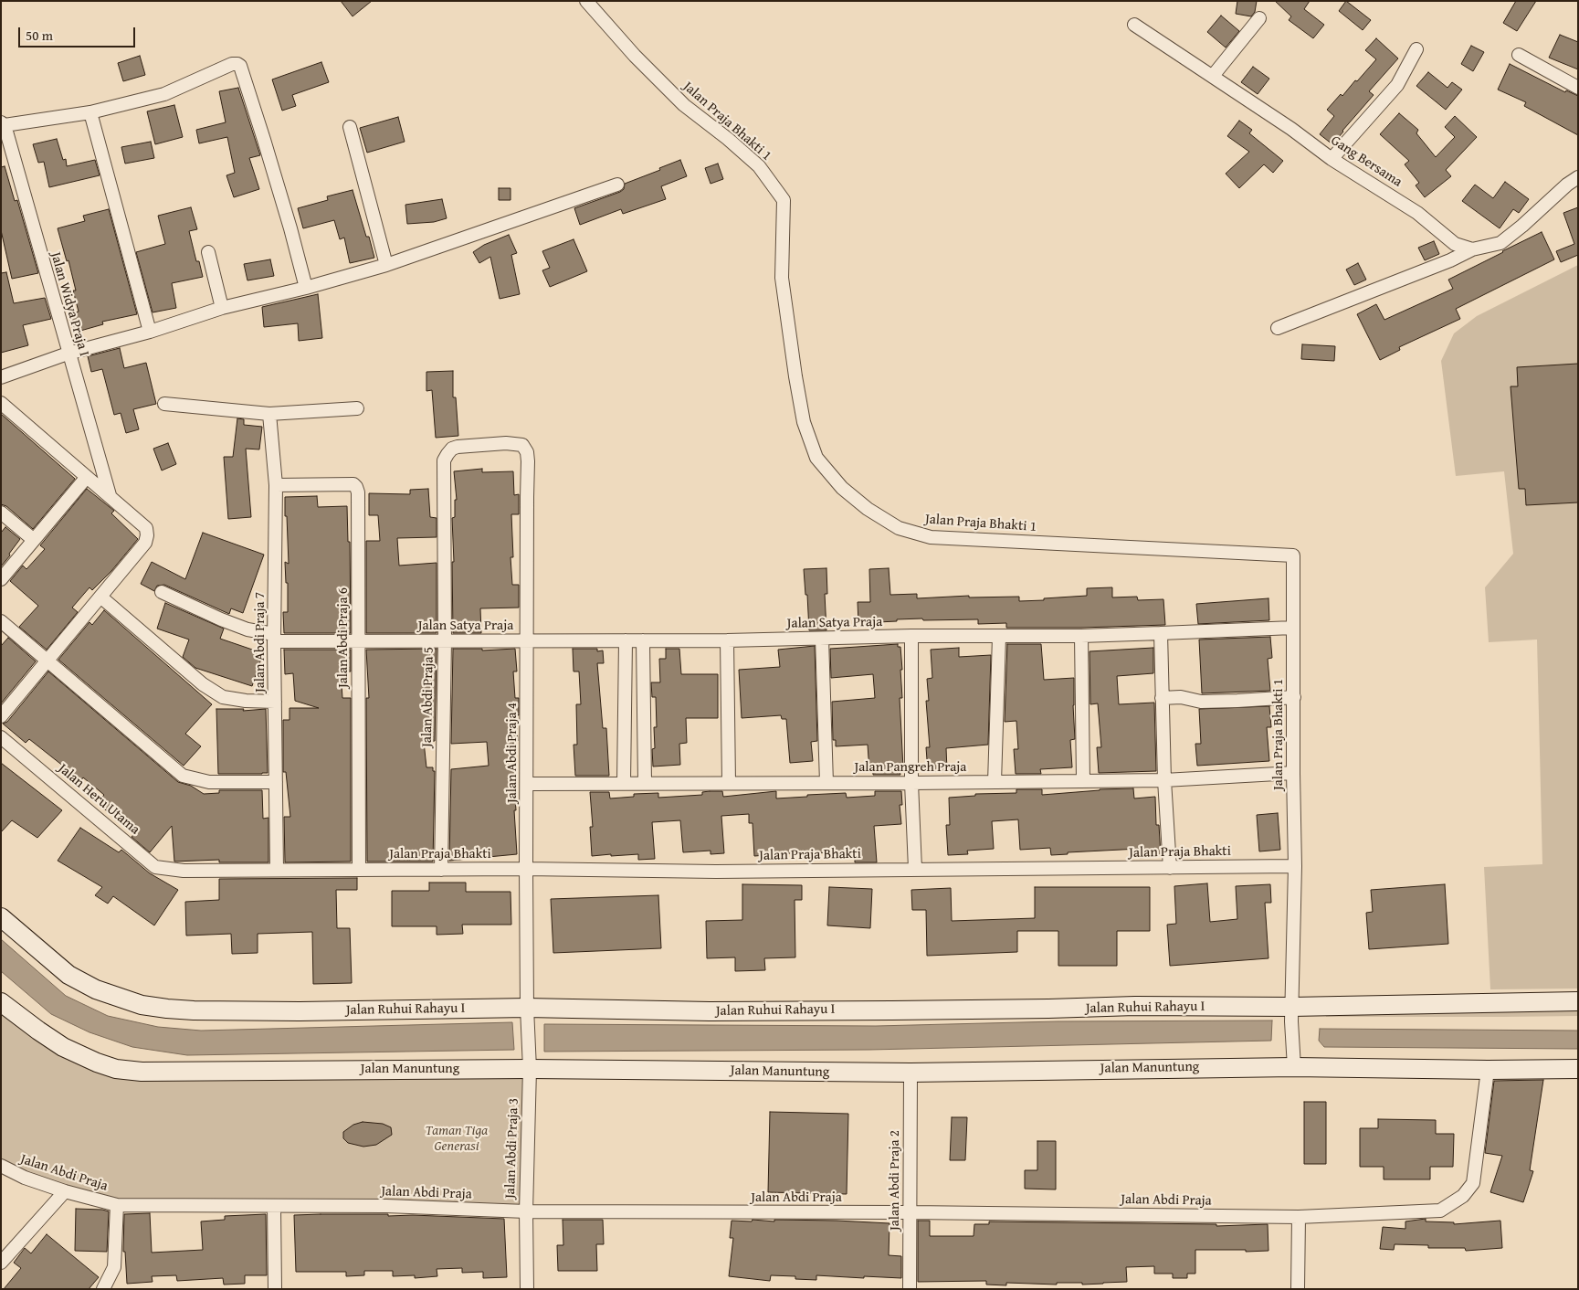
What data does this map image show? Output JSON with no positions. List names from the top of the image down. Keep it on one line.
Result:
{"streets":{"street":["Jalan Praja Bhakti 1","Gang Bersama","Jalan Widya Praja I","Jalan Satya Praja","Jalan Abdi Praja 6","Jalan Abdi Praja 7","Jalan Abdi Praja 5","Jalan Abdi Praja 4","Jalan Pangreh Praja","Jalan Heru Utama","Jalan Praja Bhakti","Jalan Ruhui Rahayu I","Jalan Manuntung","Jalan Abdi Praja 3","Jalan Abdi Praja","Jalan Abdi Praja 2"]},"crossings":[["Jalan Praja Bhakti 1","Jalan Satya Praja"],["Jalan Praja Bhakti 1","Jalan Pangreh Praja"],["Jalan Praja Bhakti 1","Jalan Praja Bhakti"],["Jalan Satya Praja","Jalan Abdi Praja 6"],["Jalan Satya Praja","Jalan Abdi Praja 7"],["Jalan Satya Praja","Jalan Abdi Praja 5"],["Jalan Satya Praja","Jalan Abdi Praja 4"],["Jalan Abdi Praja 6","Jalan Abdi Praja 7"],["Jalan Abdi Praja 6","Jalan Praja Bhakti"],["Jalan Abdi Praja 7","Jalan Praja Bhakti"],["Jalan Abdi Praja 5","Jalan Abdi Praja 4"],["Jalan Abdi Praja 5","Jalan Praja Bhakti"],["Jalan Abdi Praja 4","Jalan Pangreh Praja"],["Jalan Abdi Praja 4","Jalan Praja Bhakti"],["Jalan Abdi Praja 4","Jalan Ruhui Rahayu I"],["Jalan Abdi Praja 4","Jalan Abdi Praja 3"],["Jalan Heru Utama","Jalan Praja Bhakti"],["Jalan Ruhui Rahayu I","Jalan Abdi Praja 3"],["Jalan Manuntung","Jalan Abdi Praja 3"],["Jalan Manuntung","Jalan Abdi Praja"],["Jalan Manuntung","Jalan Abdi Praja 2"],["Jalan Abdi Praja 3","Jalan Abdi Praja"],["Jalan Abdi Praja","Jalan Abdi Praja 2"]],"parks":["Taman Tiga Generasi"],"scale_bar":"50 m"}
